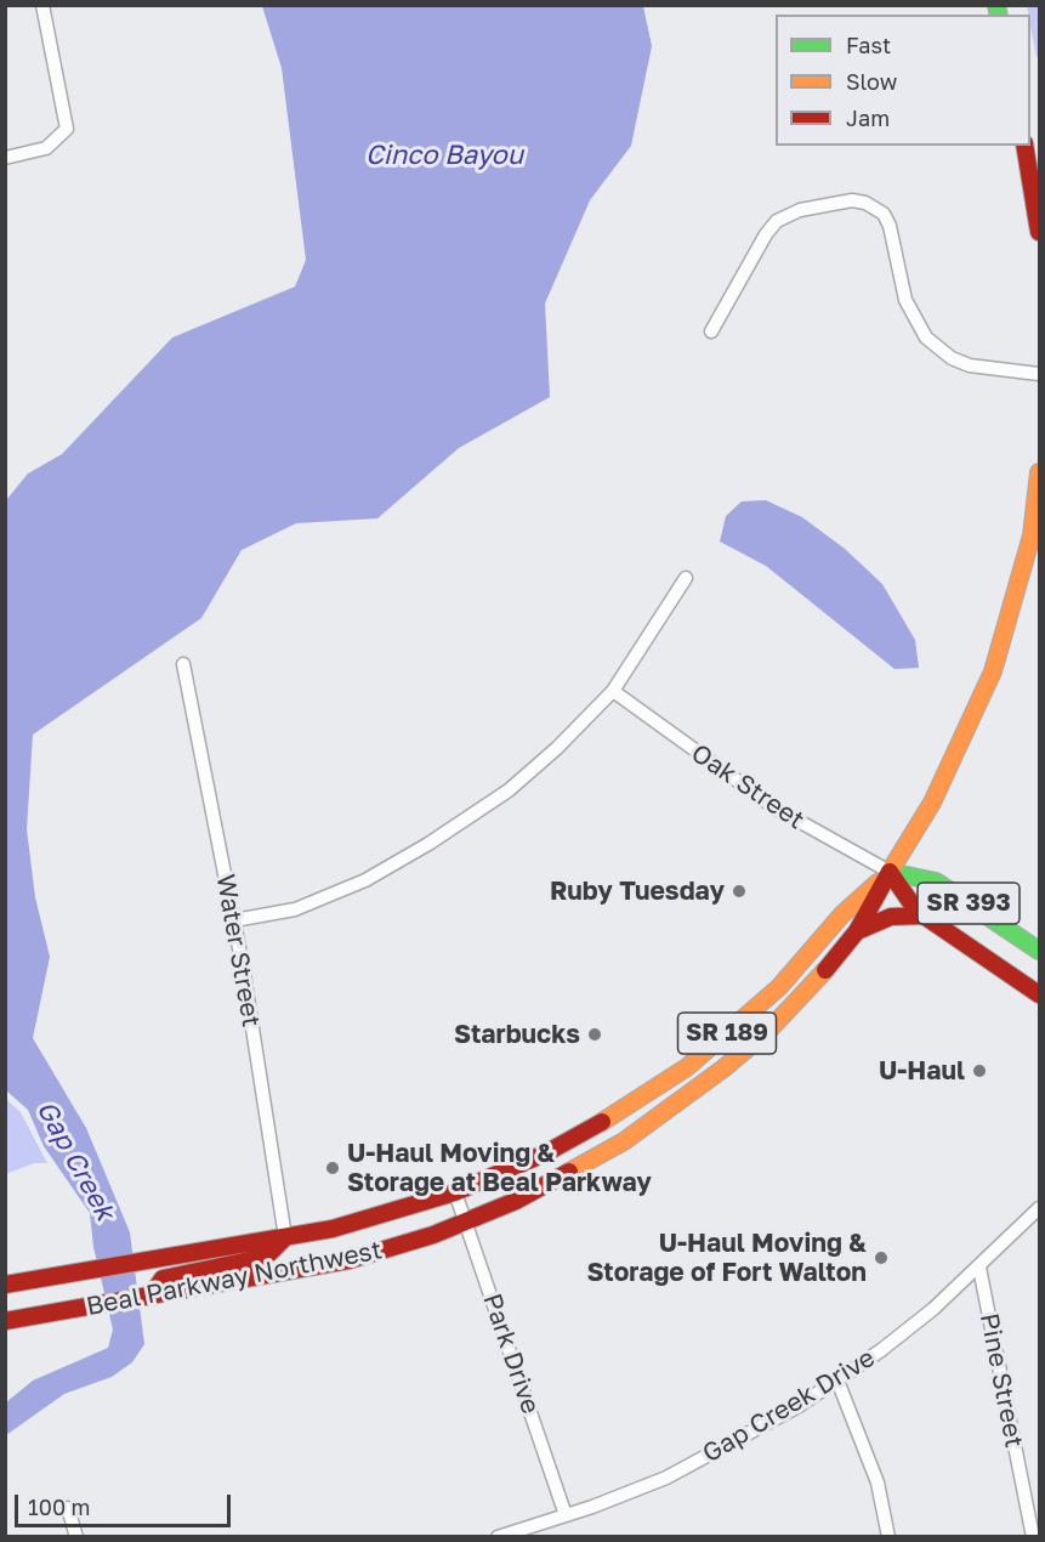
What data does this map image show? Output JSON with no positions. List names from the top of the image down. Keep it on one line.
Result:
{"streets":{"main road":["SR 393","SR 189","Beal Parkway Northwest"],"street":["Oak Street","Water Street","Park Drive","Pine Street","Gap Creek Drive"]},"crossings":[["Oak Street","SR 393"],["Oak Street","Beal Parkway Northwest"],["SR 393","Beal Parkway Northwest"],["Water Street","Beal Parkway Northwest"],["Beal Parkway Northwest","Park Drive"],["Park Drive","Gap Creek Drive"],["Pine Street","Gap Creek Drive"]],"water":["Cinco Bayou","Gap Creek"],"places":["Ruby Tuesday","Starbucks","U-Haul","U-Haul Moving & Storage at Beal Parkway","U-Haul Moving & Storage of Fort Walton"],"legend":["Fast","Slow","Jam"],"scale_bar":"100 m"}
